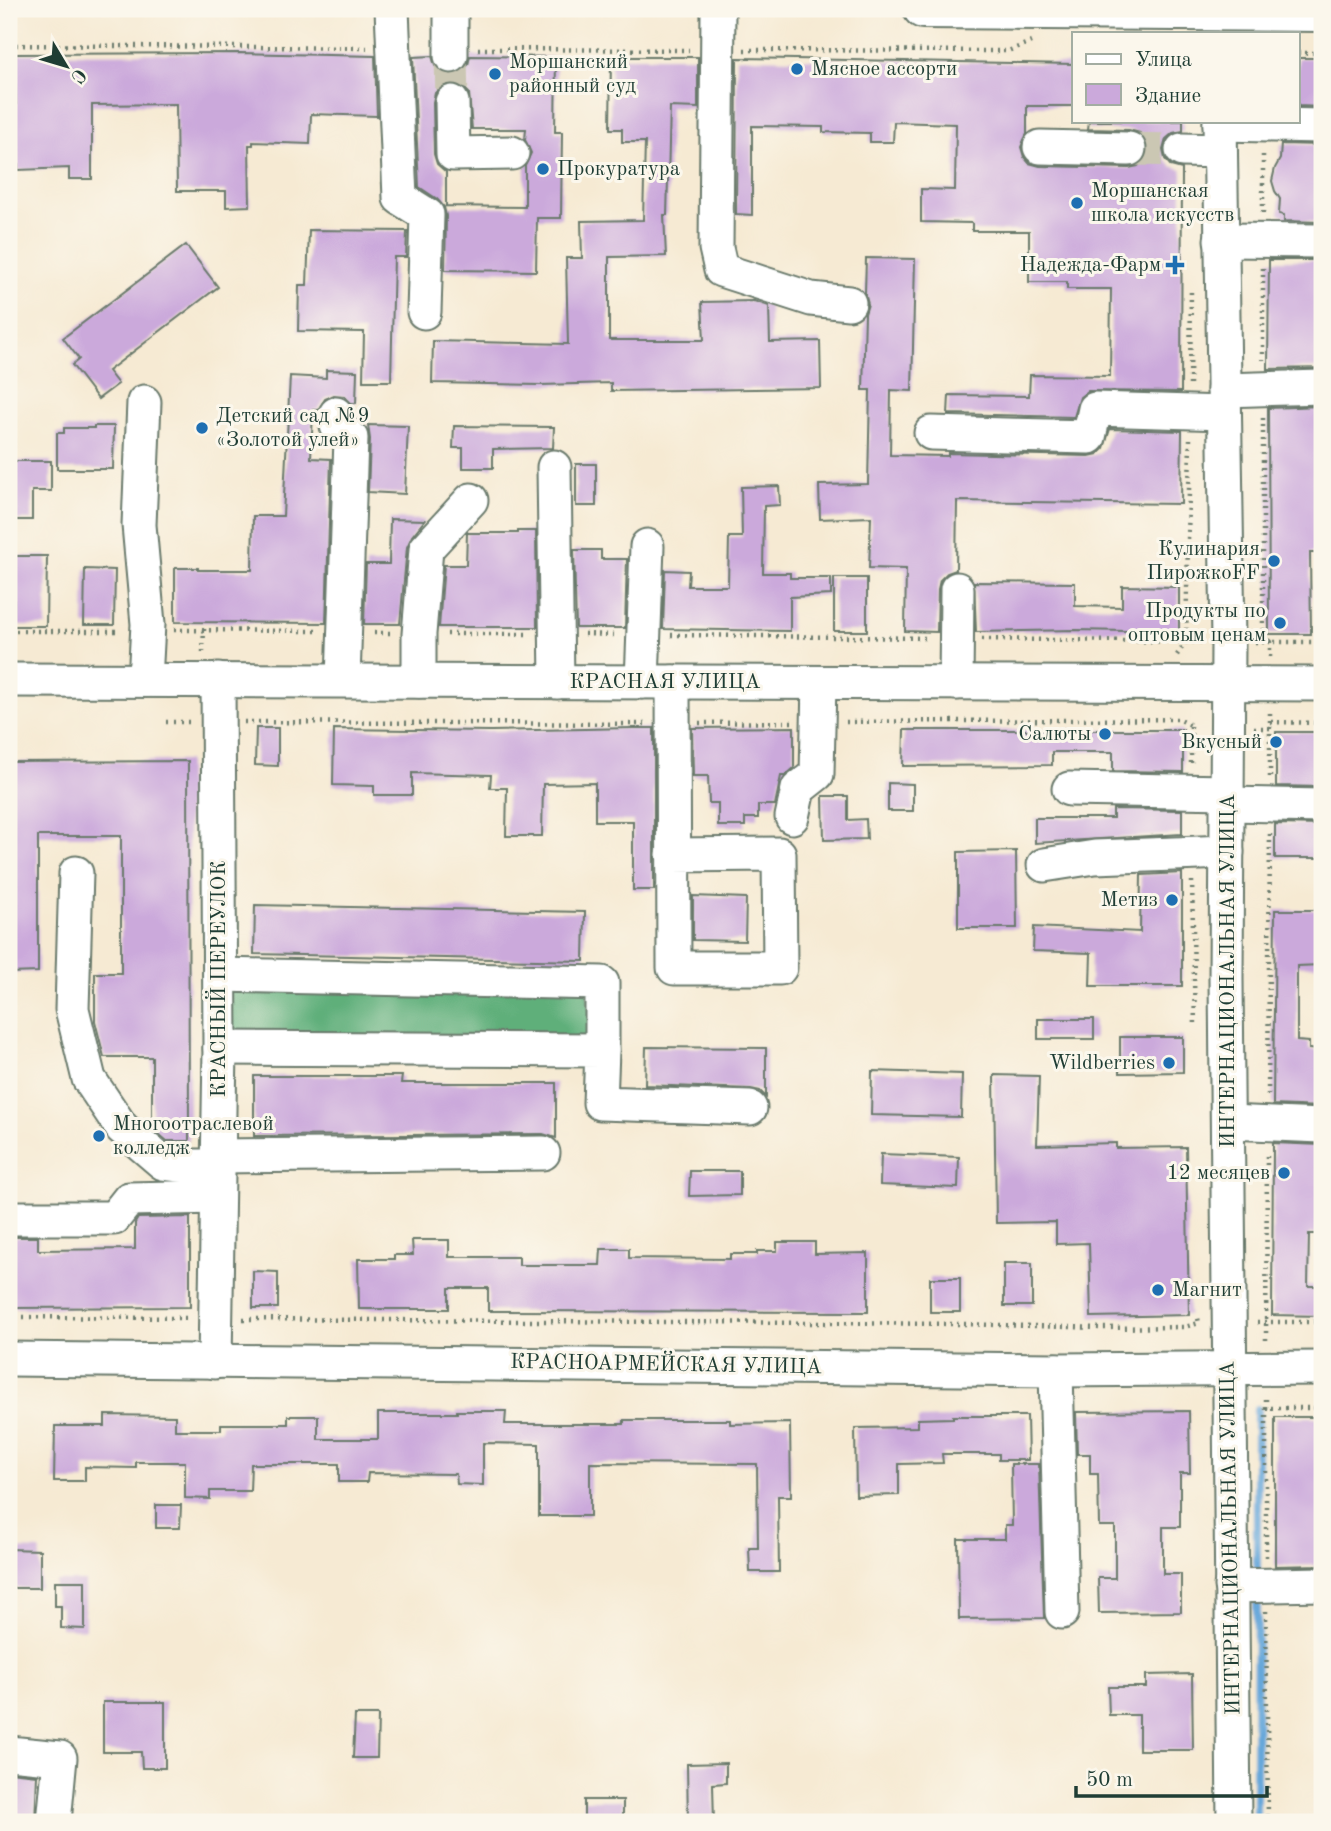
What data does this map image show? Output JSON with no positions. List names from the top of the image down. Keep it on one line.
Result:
{"streets":{"street":["КРАСНАЯ УЛИЦА","ИНТЕРНАЦИОНАЛЬНАЯ УЛИЦА","КРАСНЫЙ ПЕРЕУЛОК","КРАСНОАРМЕЙСКАЯ УЛИЦА"]},"crossings":[["КРАСНАЯ УЛИЦА","ИНТЕРНАЦИОНАЛЬНАЯ УЛИЦА"],["КРАСНАЯ УЛИЦА","КРАСНЫЙ ПЕРЕУЛОК"],["ИНТЕРНАЦИОНАЛЬНАЯ УЛИЦА","КРАСНОАРМЕЙСКАЯ УЛИЦА"],["КРАСНЫЙ ПЕРЕУЛОК","КРАСНОАРМЕЙСКАЯ УЛИЦА"]],"places":{"other":["Мясное ассорти","Моршанский районный суд","Прокуратура","Моршанская школа искусств","Детский сад №9 «Золотой улей»","Кулинария ПирожкоFF","Продукты по оптовым ценам","Салюты","Вкусный","Метиз","Wildberries","Многоотраслевой колледж","12 месяцев","Магнит"],"health":["Надежда-Фарм"]},"legend":["Улица","Здание"],"scale_bar":"50 m","north":"bottom right"}
